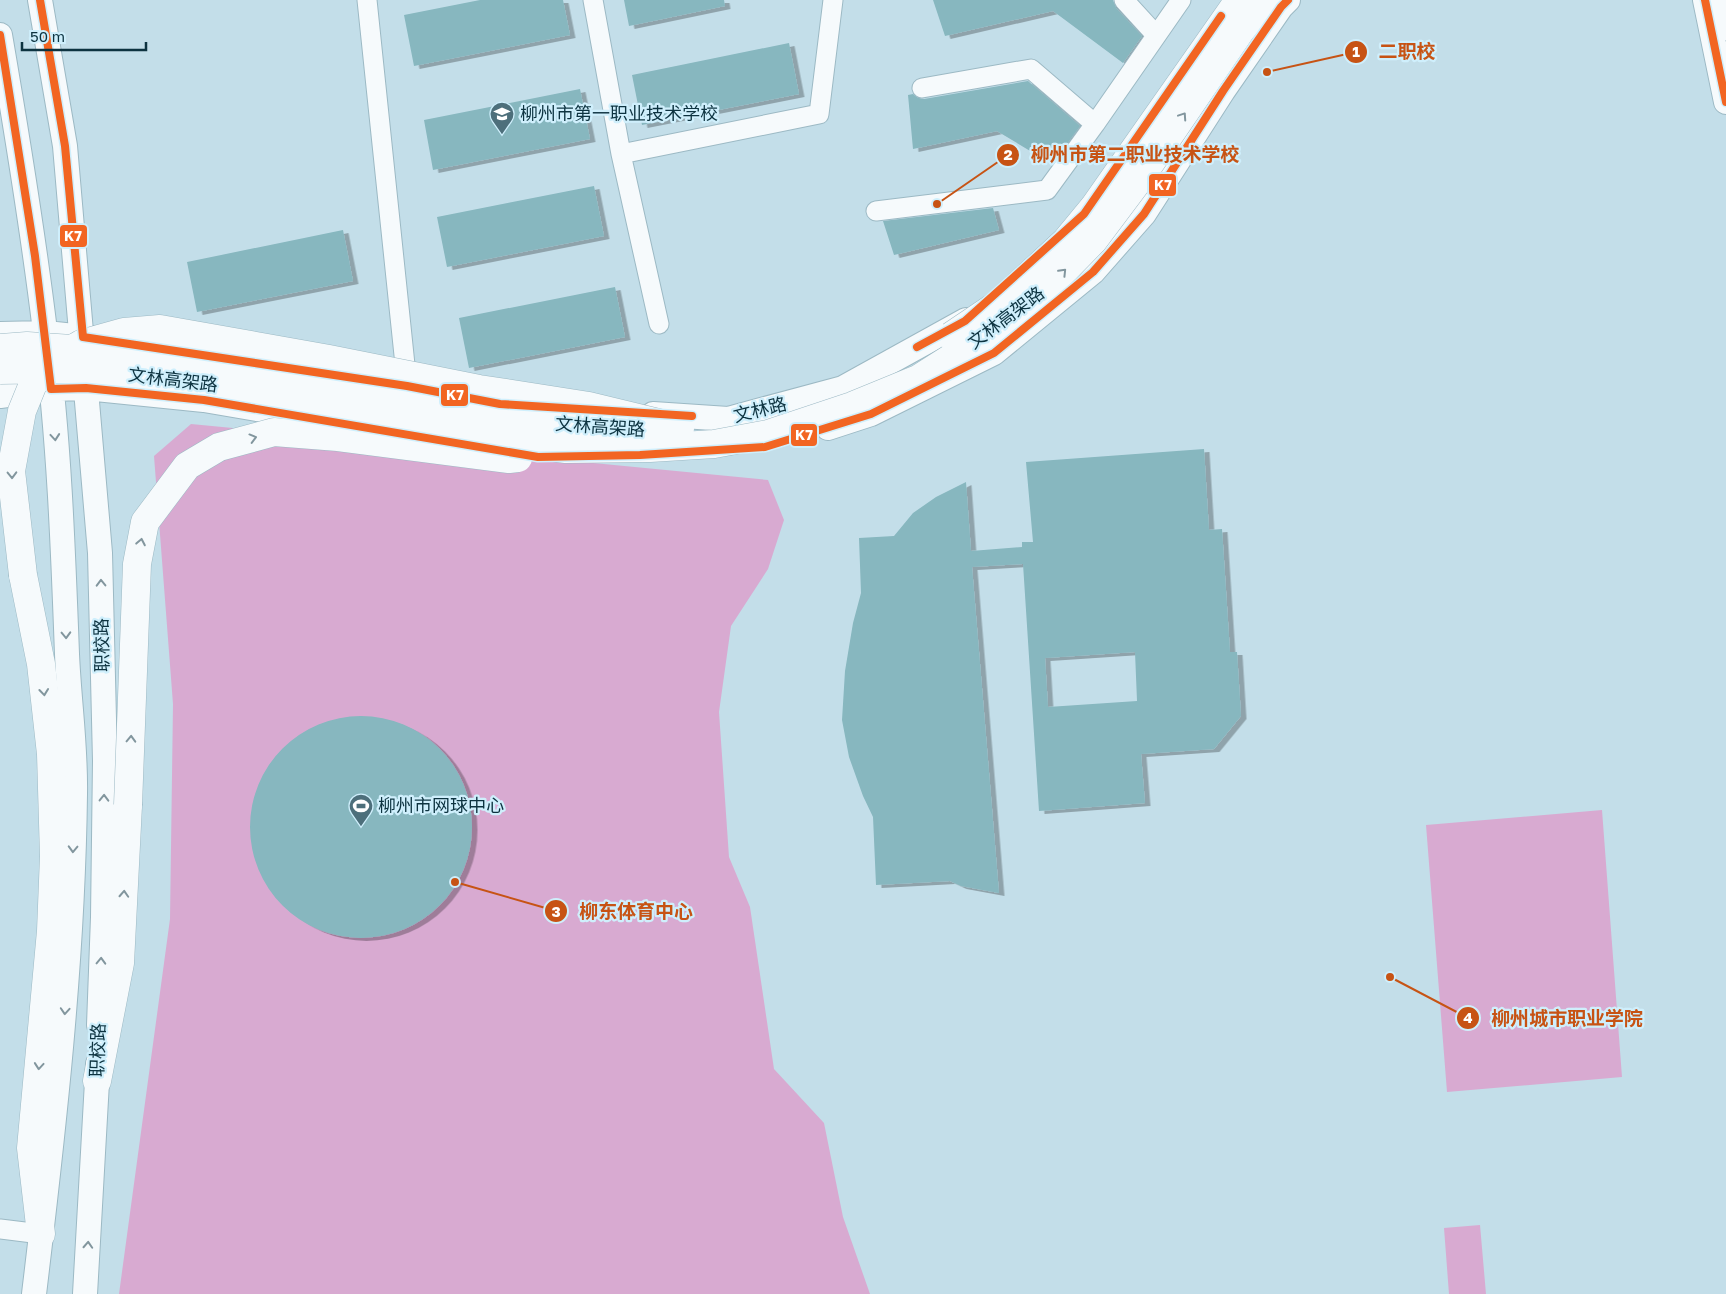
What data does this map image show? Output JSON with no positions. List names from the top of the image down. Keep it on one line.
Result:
{"streets":{"highway":["文林高架路"],"main road":["文林路","职校路"]},"crossings":[["文林路","职校路"]],"places":{"other":["二职校","柳州市第二职业技术学校","柳东体育中心","柳州城市职业学院"],"school or university":["柳州市第一职业技术学校"],"sports":["柳州市网球中心"]},"lines":["transit line K7"],"scale_bar":"50 m"}
